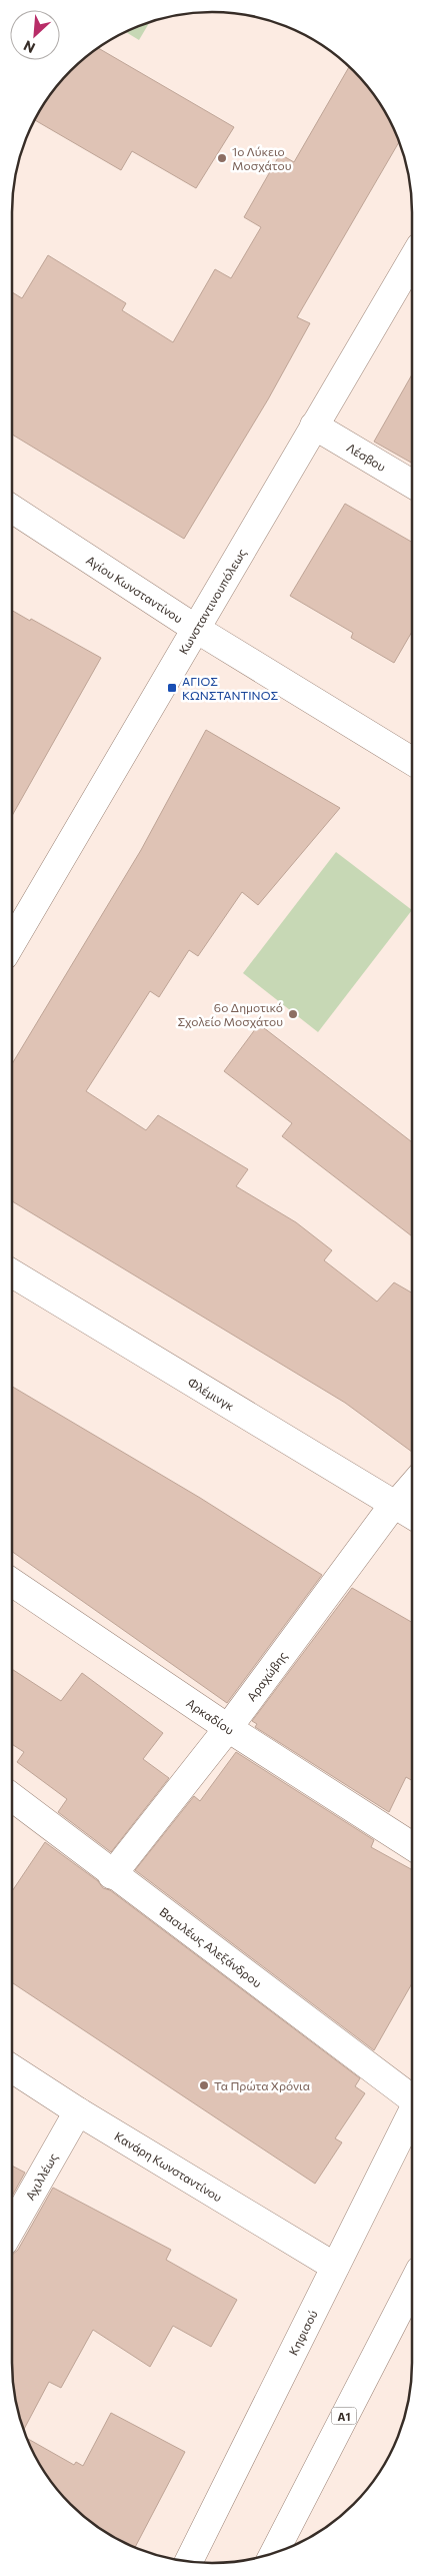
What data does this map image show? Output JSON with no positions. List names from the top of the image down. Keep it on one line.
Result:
{"streets":{"main road":["Λέσβου","Αγίου Κωνσταντίνου","Κωνσταντινουπόλεως","Φλέμινγκ","Αραχώβης","Αρκαδίου","Βασιλέως Αλεξάνδρου","Κανάρη Κωνσταντίνου","Αχιλλέως","Κηφισού","Α1"]},"crossings":[["Λέσβου","Κωνσταντινουπόλεως"],["Αγίου Κωνσταντίνου","Κωνσταντινουπόλεως"],["Φλέμινγκ","Αραχώβης"],["Αραχώβης","Αρκαδίου"],["Αραχώβης","Βασιλέως Αλεξάνδρου"],["Κανάρη Κωνσταντίνου","Αχιλλέως"],["Κανάρη Κωνσταντίνου","Κηφισού"]],"places":{"other":["1ο Λύκειο Μοσχάτου","6ο Δημοτικό Σχολείο Μοσχάτου","Τα Πρώτα Χρόνια"],"transit":["ΑΓΙΟΣ ΚΩΝΣΤΑΝΤΙΝΟΣ"]},"north":"bottom left"}
